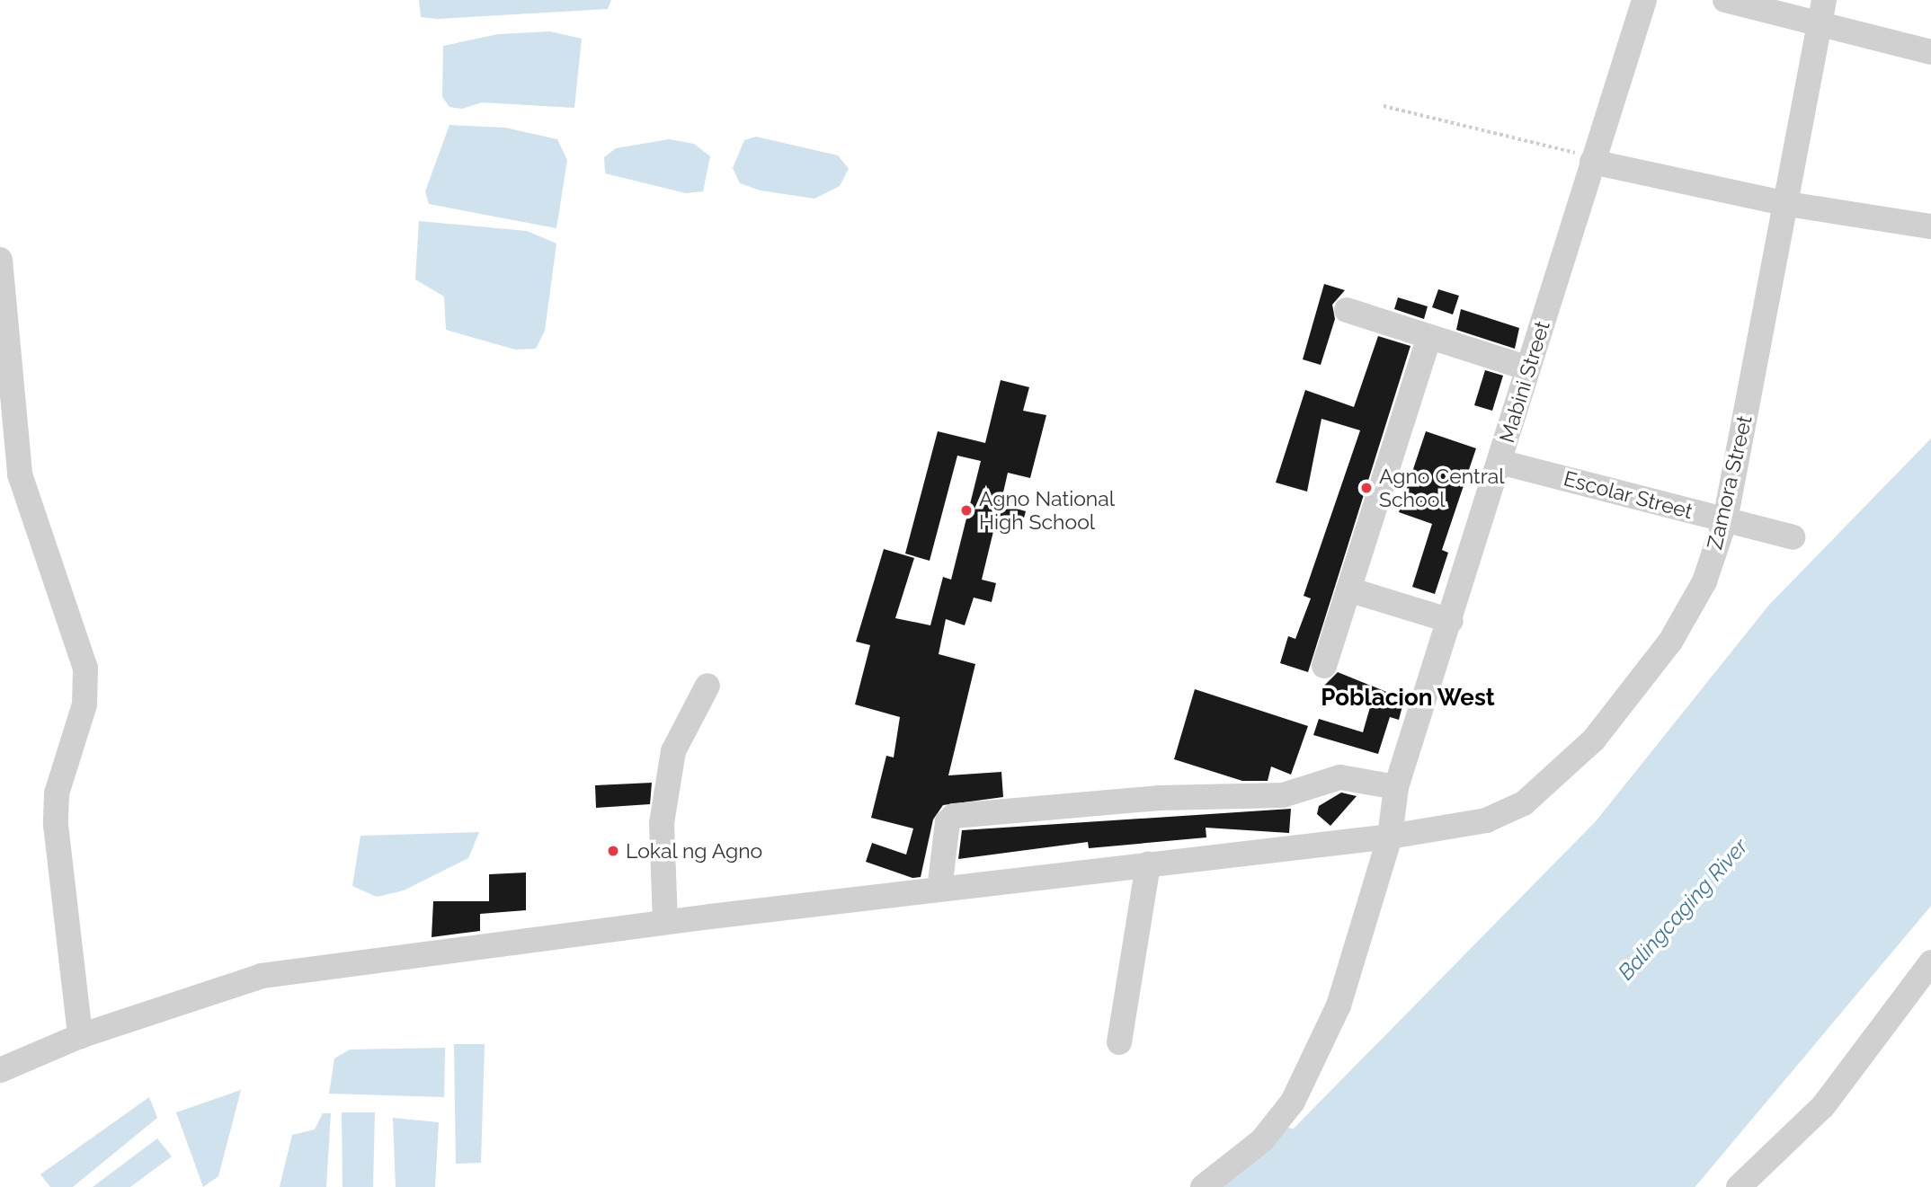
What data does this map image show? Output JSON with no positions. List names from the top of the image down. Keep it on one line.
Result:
{"streets":{"street":["Mabini Street","Zamora Street","Escolar Street"]},"crossings":[["Mabini Street","Zamora Street"],["Mabini Street","Escolar Street"],["Zamora Street","Escolar Street"]],"districts":["Poblacion West"],"water":["Balingcaging River"],"places":["Agno Central School","Agno National High School","Lokal ng Agno"]}
